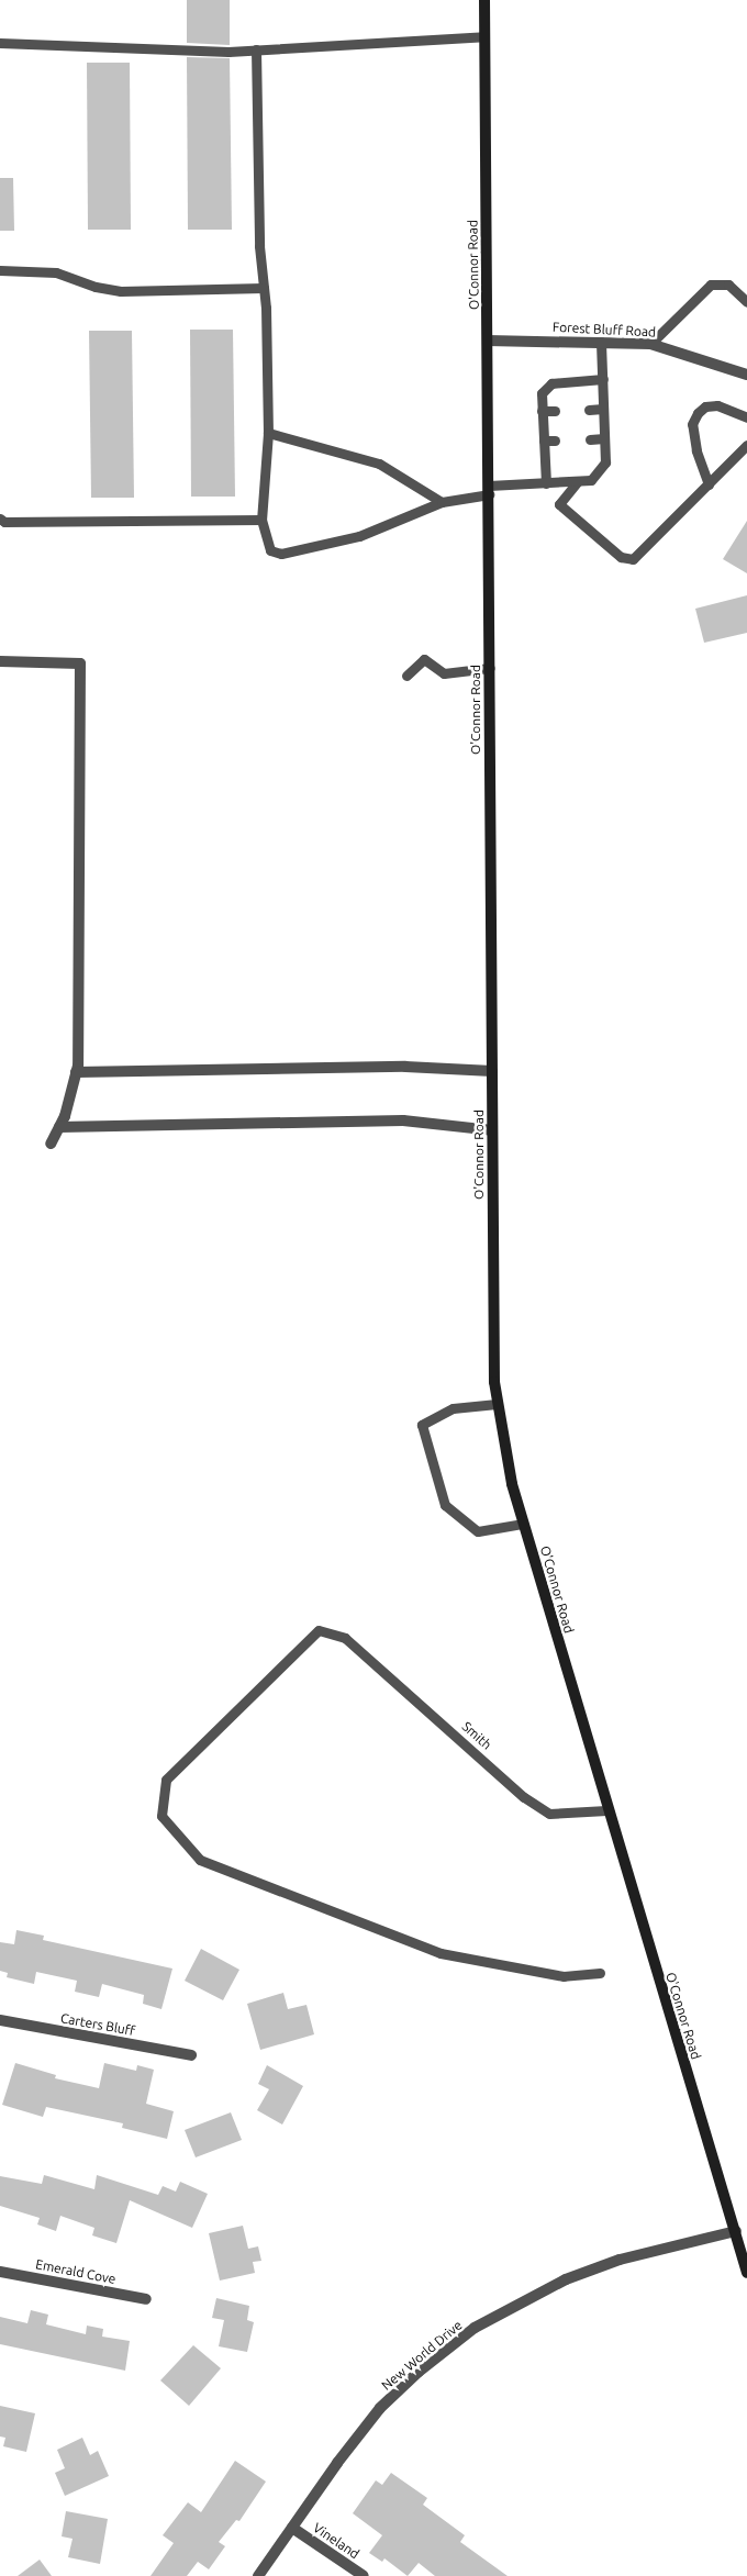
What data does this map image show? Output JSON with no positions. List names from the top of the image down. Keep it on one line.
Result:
{"streets":{"main road":["O'Connor Road"],"street":["Forest Bluff Road","Carters Bluff","Emerald Cove","New World Drive","Vineland"],"lane":["Smith"]},"crossings":[["O'Connor Road","Forest Bluff Road"],["O'Connor Road","Smith"],["O'Connor Road","New World Drive"],["New World Drive","Vineland"]]}
